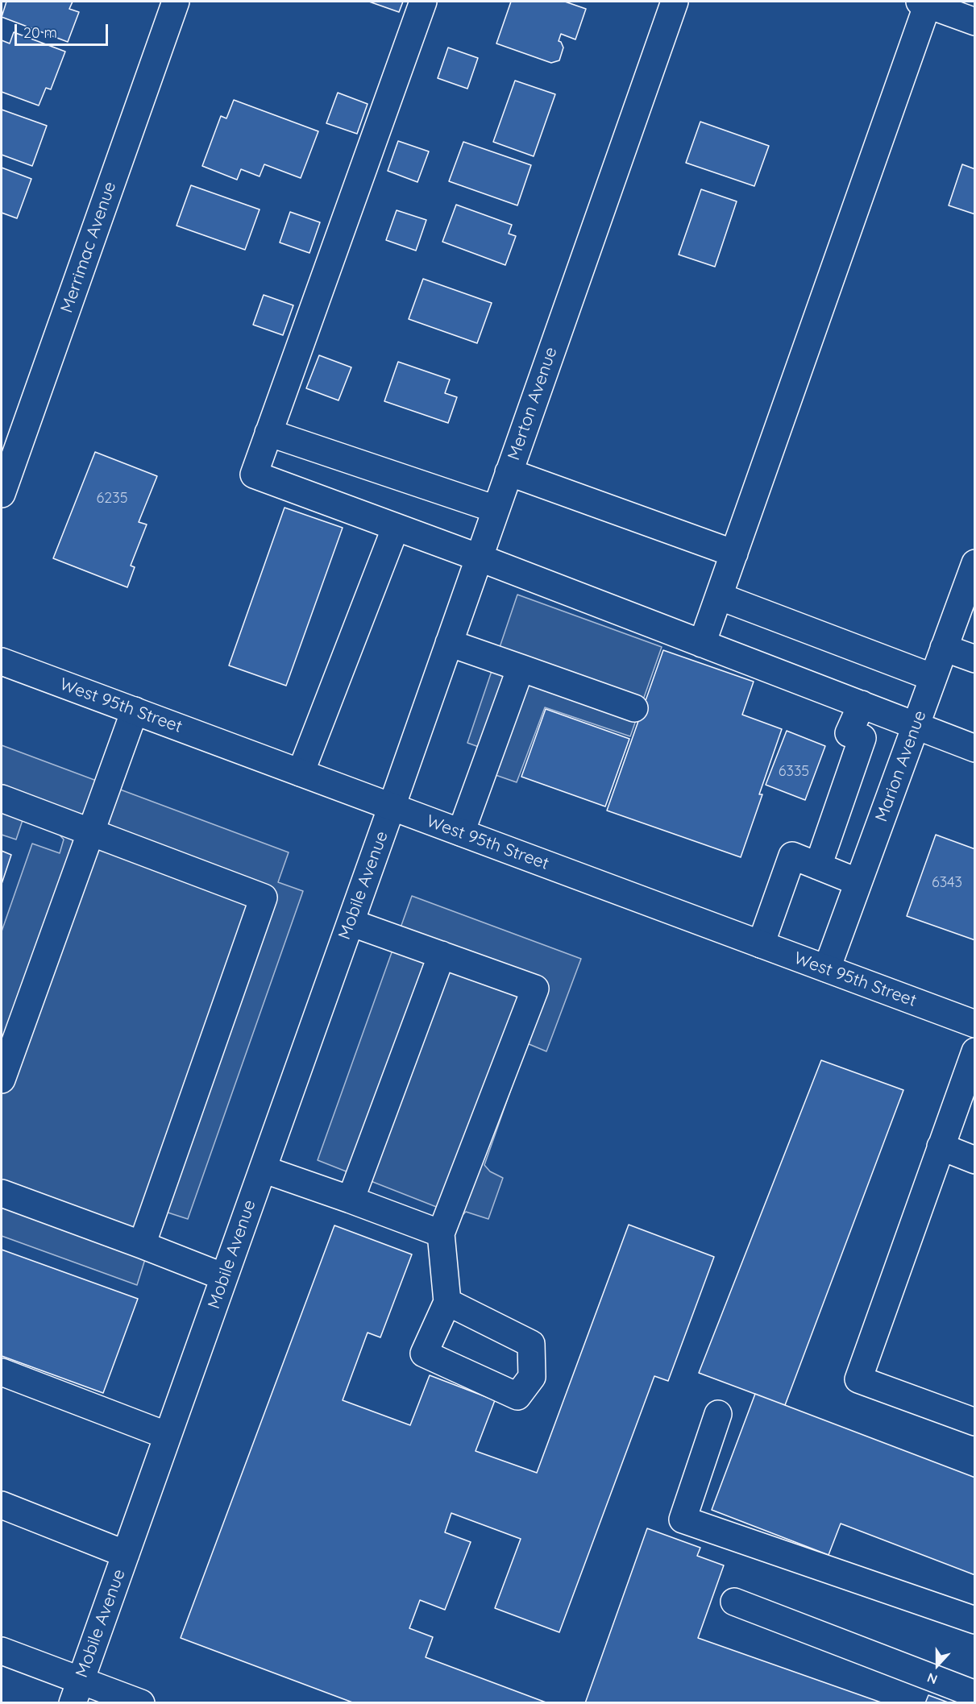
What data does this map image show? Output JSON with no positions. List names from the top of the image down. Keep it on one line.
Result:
{"streets":{"street":["Merrimac Avenue","Merton Avenue","West 95th Street","Marion Avenue","Mobile Avenue"]},"crossings":[["Merton Avenue","West 95th Street"],["Merton Avenue","Mobile Avenue"],["West 95th Street","Marion Avenue"],["West 95th Street","Mobile Avenue"]],"house_numbers":["6235","6335","6343"],"scale_bar":"20 m","north":"bottom"}
